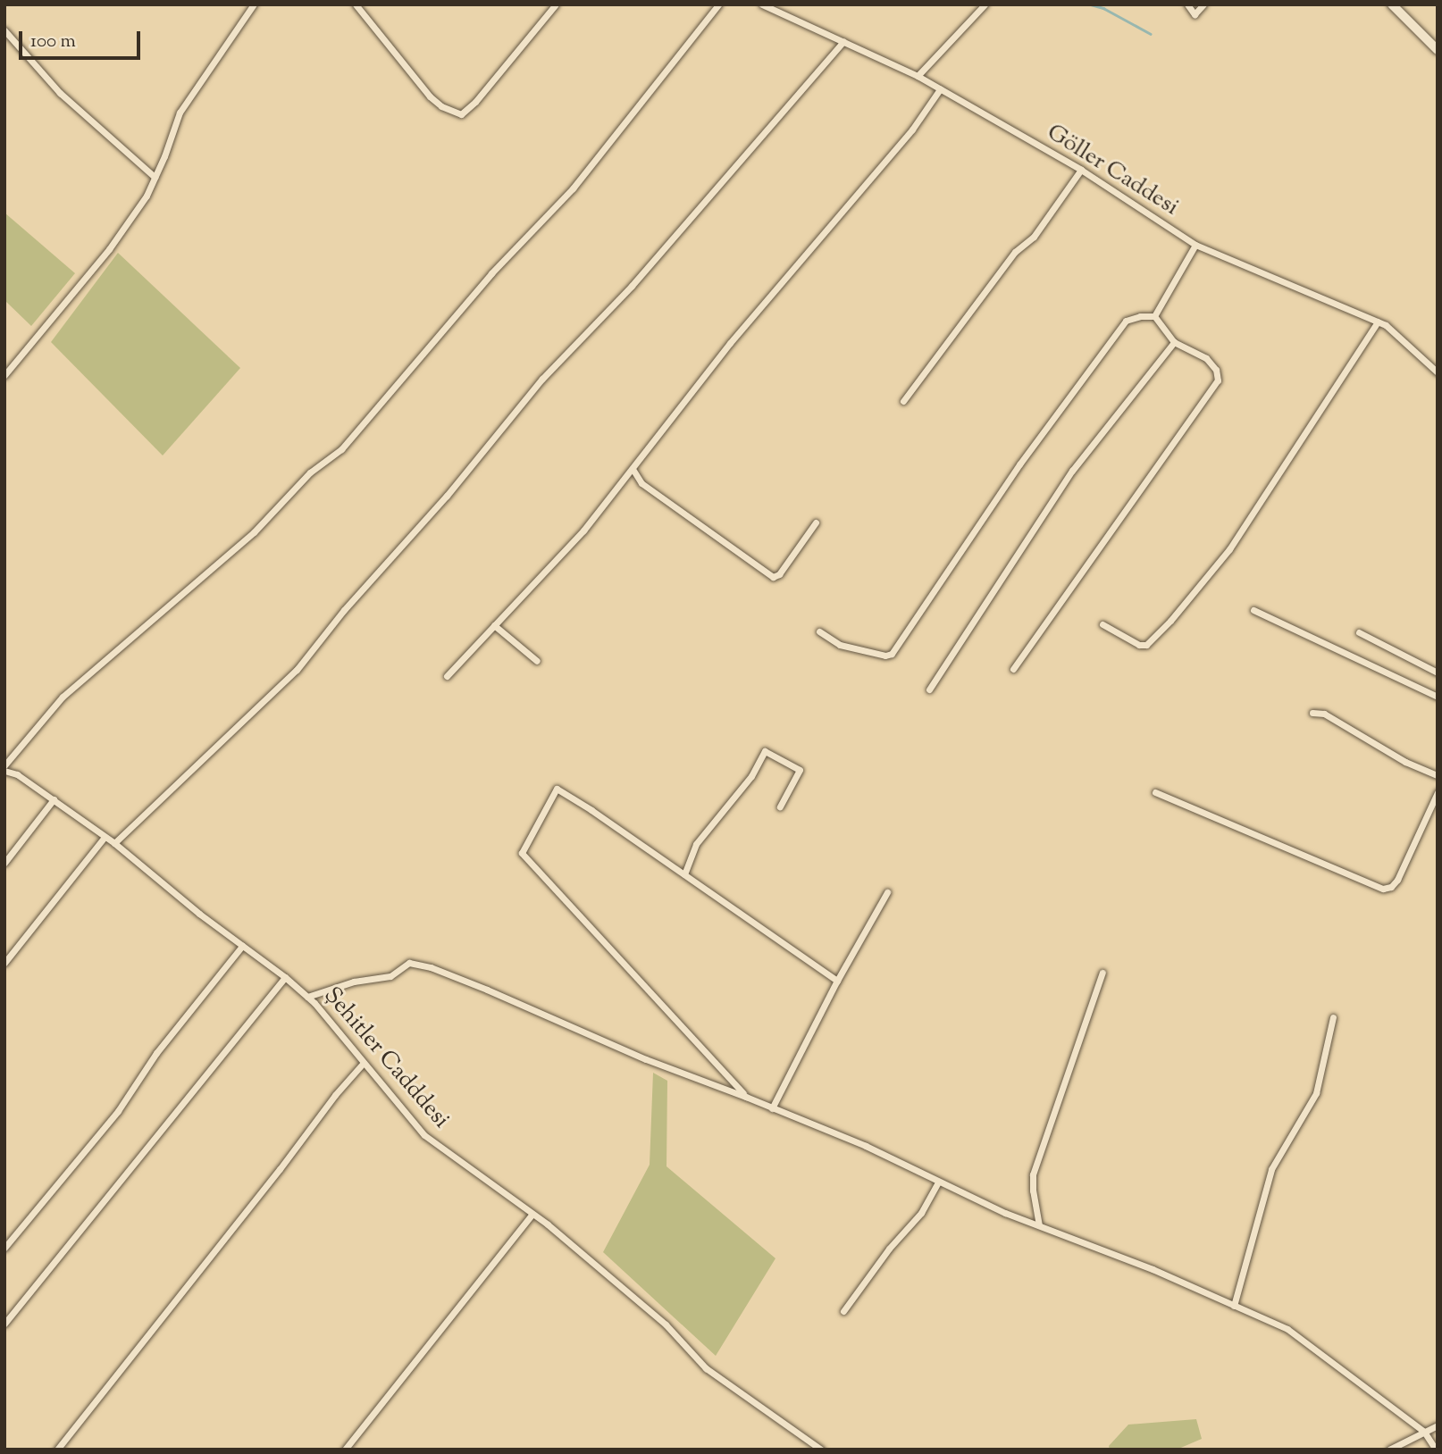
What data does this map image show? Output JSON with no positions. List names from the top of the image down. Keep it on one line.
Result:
{"streets":{"street":["Göller Caddesi","Şehitler Cadddesi"]},"scale_bar":"100 m"}
